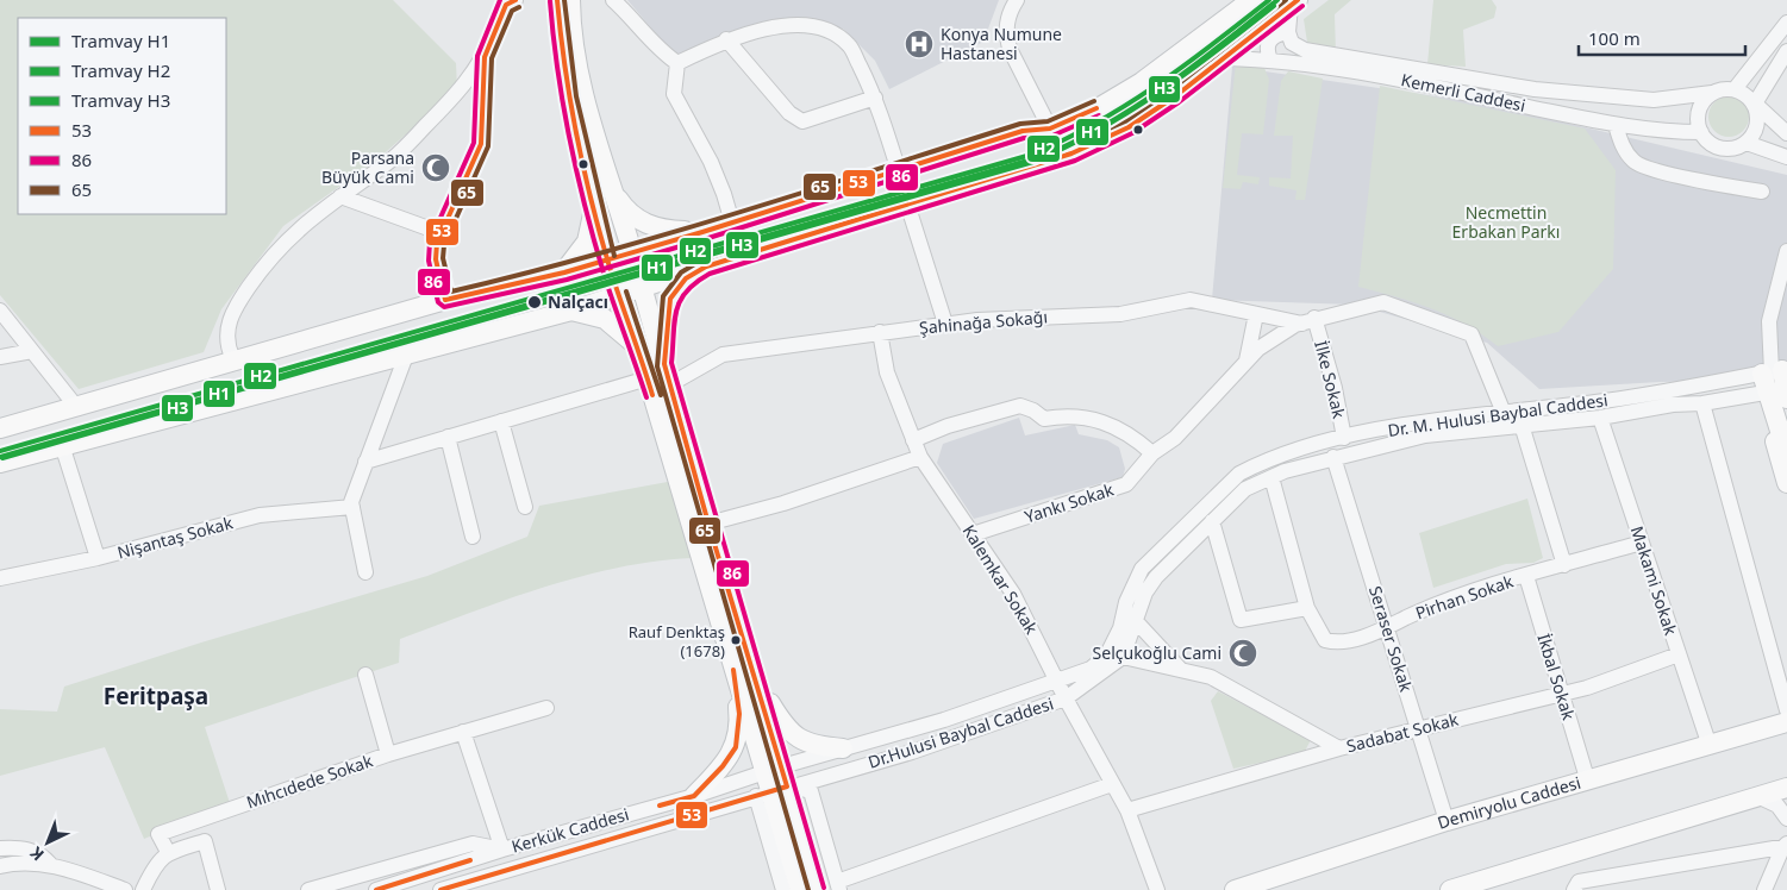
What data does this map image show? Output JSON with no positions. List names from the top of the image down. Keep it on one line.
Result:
{"streets":{"main road":["Demiryolu Caddesi"],"street":["Kemerli Caddesi","Şahinağa Sokağı","İlke Sokak","Dr. M. Hulusi Baybal Caddesi","Yankı Sokak","Nişantaş Sokak","Kalemkar Sokak","Makami Sokak","Pirhan Sokak","Seraser Sokak","İkbal Sokak","Dr.Hulusi Baybal Caddesi","Sadabat Sokak","Mıhcıdede Sokak","Kerkük Caddesi"]},"crossings":[["Şahinağa Sokağı","İlke Sokak"],["Şahinağa Sokağı","Yankı Sokak"],["Şahinağa Sokağı","Kalemkar Sokak"],["İlke Sokak","Dr. M. Hulusi Baybal Caddesi"],["İlke Sokak","Yankı Sokak"],["Dr. M. Hulusi Baybal Caddesi","Makami Sokak"],["Dr. M. Hulusi Baybal Caddesi","Pirhan Sokak"],["Dr. M. Hulusi Baybal Caddesi","Seraser Sokak"],["Dr. M. Hulusi Baybal Caddesi","Dr.Hulusi Baybal Caddesi"],["Yankı Sokak","Kalemkar Sokak"],["Kalemkar Sokak","Dr.Hulusi Baybal Caddesi"],["Kalemkar Sokak","Sadabat Sokak"],["Makami Sokak","Pirhan Sokak"],["Makami Sokak","Sadabat Sokak"],["Makami Sokak","Demiryolu Caddesi"],["Pirhan Sokak","Seraser Sokak"],["Pirhan Sokak","İkbal Sokak"],["Seraser Sokak","Sadabat Sokak"],["Seraser Sokak","Demiryolu Caddesi"],["İkbal Sokak","Sadabat Sokak"],["İkbal Sokak","Demiryolu Caddesi"],["Dr.Hulusi Baybal Caddesi","Kerkük Caddesi"]],"districts":["Feritpaşa"],"parks":["Necmettin Erbakan Parkı"],"places":{"hospital":["Konya Numune Hastanesi"],"mosque":["Parsana Büyük Cami","Selçukoğlu Cami"],"other":["Nalçacı","Rauf Denktaş (1678)"]},"lines":["tram line H1","tram line H2","transit line 53","transit line 86","transit line 65","tram line H3"],"legend":["Tramvay H1","Tramvay H2","Tramvay H3","53","86","65"],"scale_bar":"100 m","north":"bottom left"}
